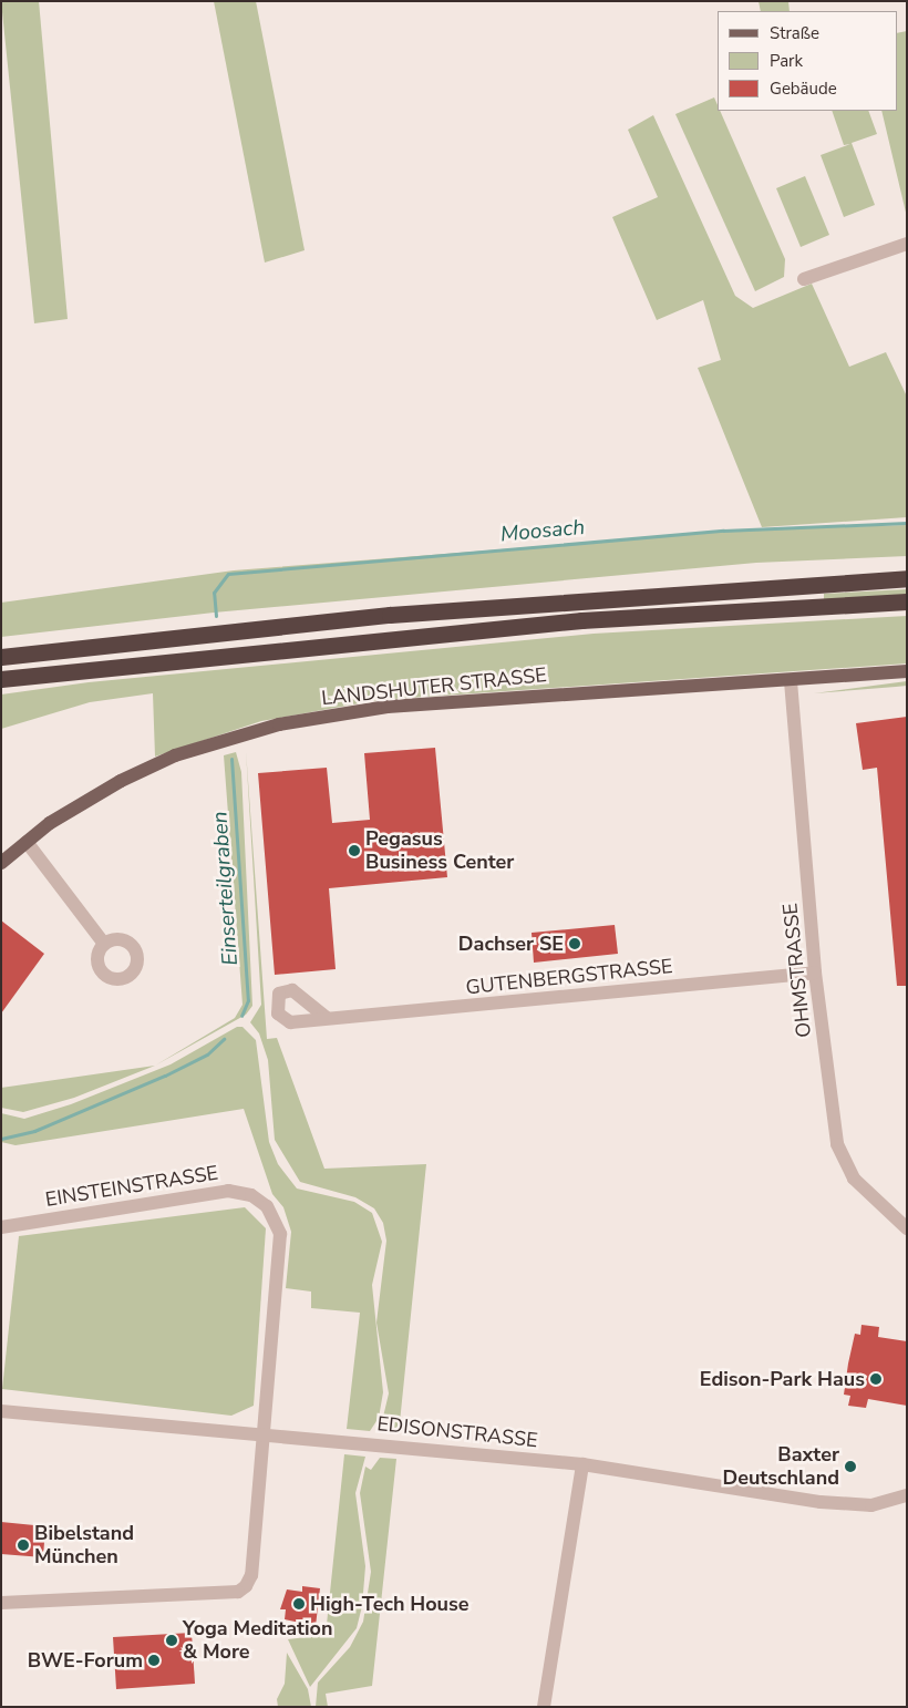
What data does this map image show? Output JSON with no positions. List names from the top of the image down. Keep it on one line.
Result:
{"streets":{"main road":["LANDSHUTER STRASSE"],"street":["OHMSTRASSE","GUTENBERGSTRASSE","EINSTEINSTRASSE","EDISONSTRASSE"]},"crossings":[["LANDSHUTER STRASSE","OHMSTRASSE"],["OHMSTRASSE","GUTENBERGSTRASSE"],["EINSTEINSTRASSE","EDISONSTRASSE"]],"water":["Moosach","Einserteilgraben"],"places":["Pegasus Business Center","Dachser SE","Edison-Park Haus","Baxter Deutschland","Bibelstand München","High-Tech House","Yoga Meditation & More","BWE-Forum"],"legend":["Straße","Park","Gebäude"]}
